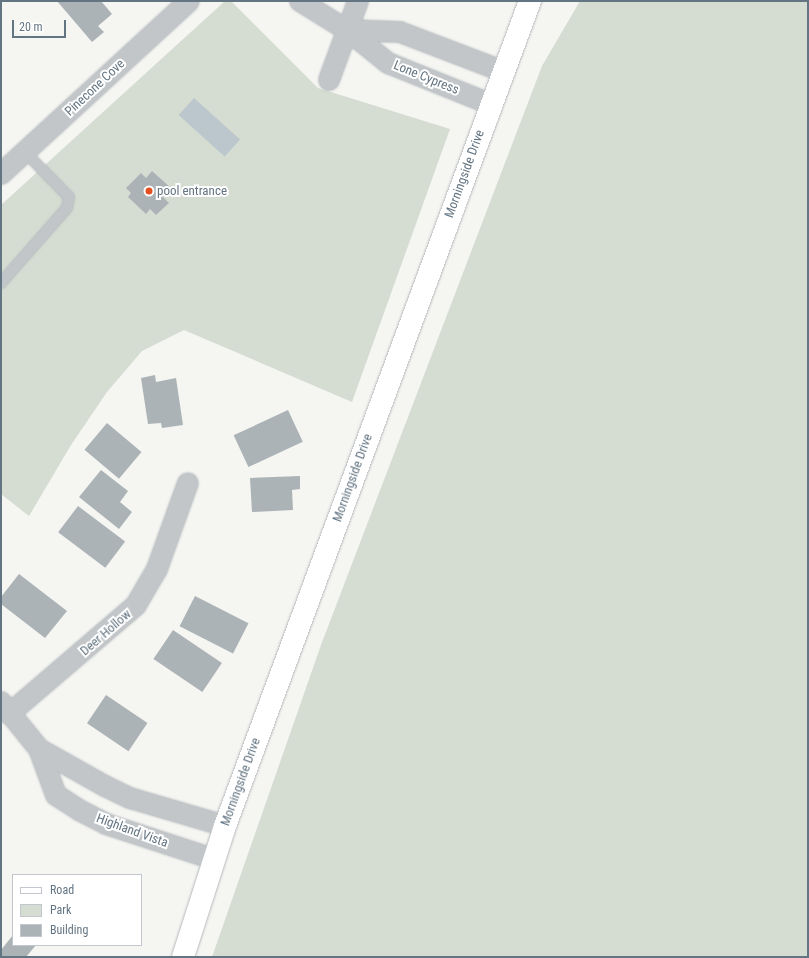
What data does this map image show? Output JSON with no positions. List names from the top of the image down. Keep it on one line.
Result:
{"streets":{"street":["Lone Cypress","Pinecone Cove","Morningside Drive","Deer Hollow","Highland Vista"]},"crossings":[["Lone Cypress","Morningside Drive"],["Morningside Drive","Highland Vista"],["Deer Hollow","Highland Vista"]],"places":["pool entrance"],"legend":["Road","Park","Building"],"scale_bar":"20 m"}
